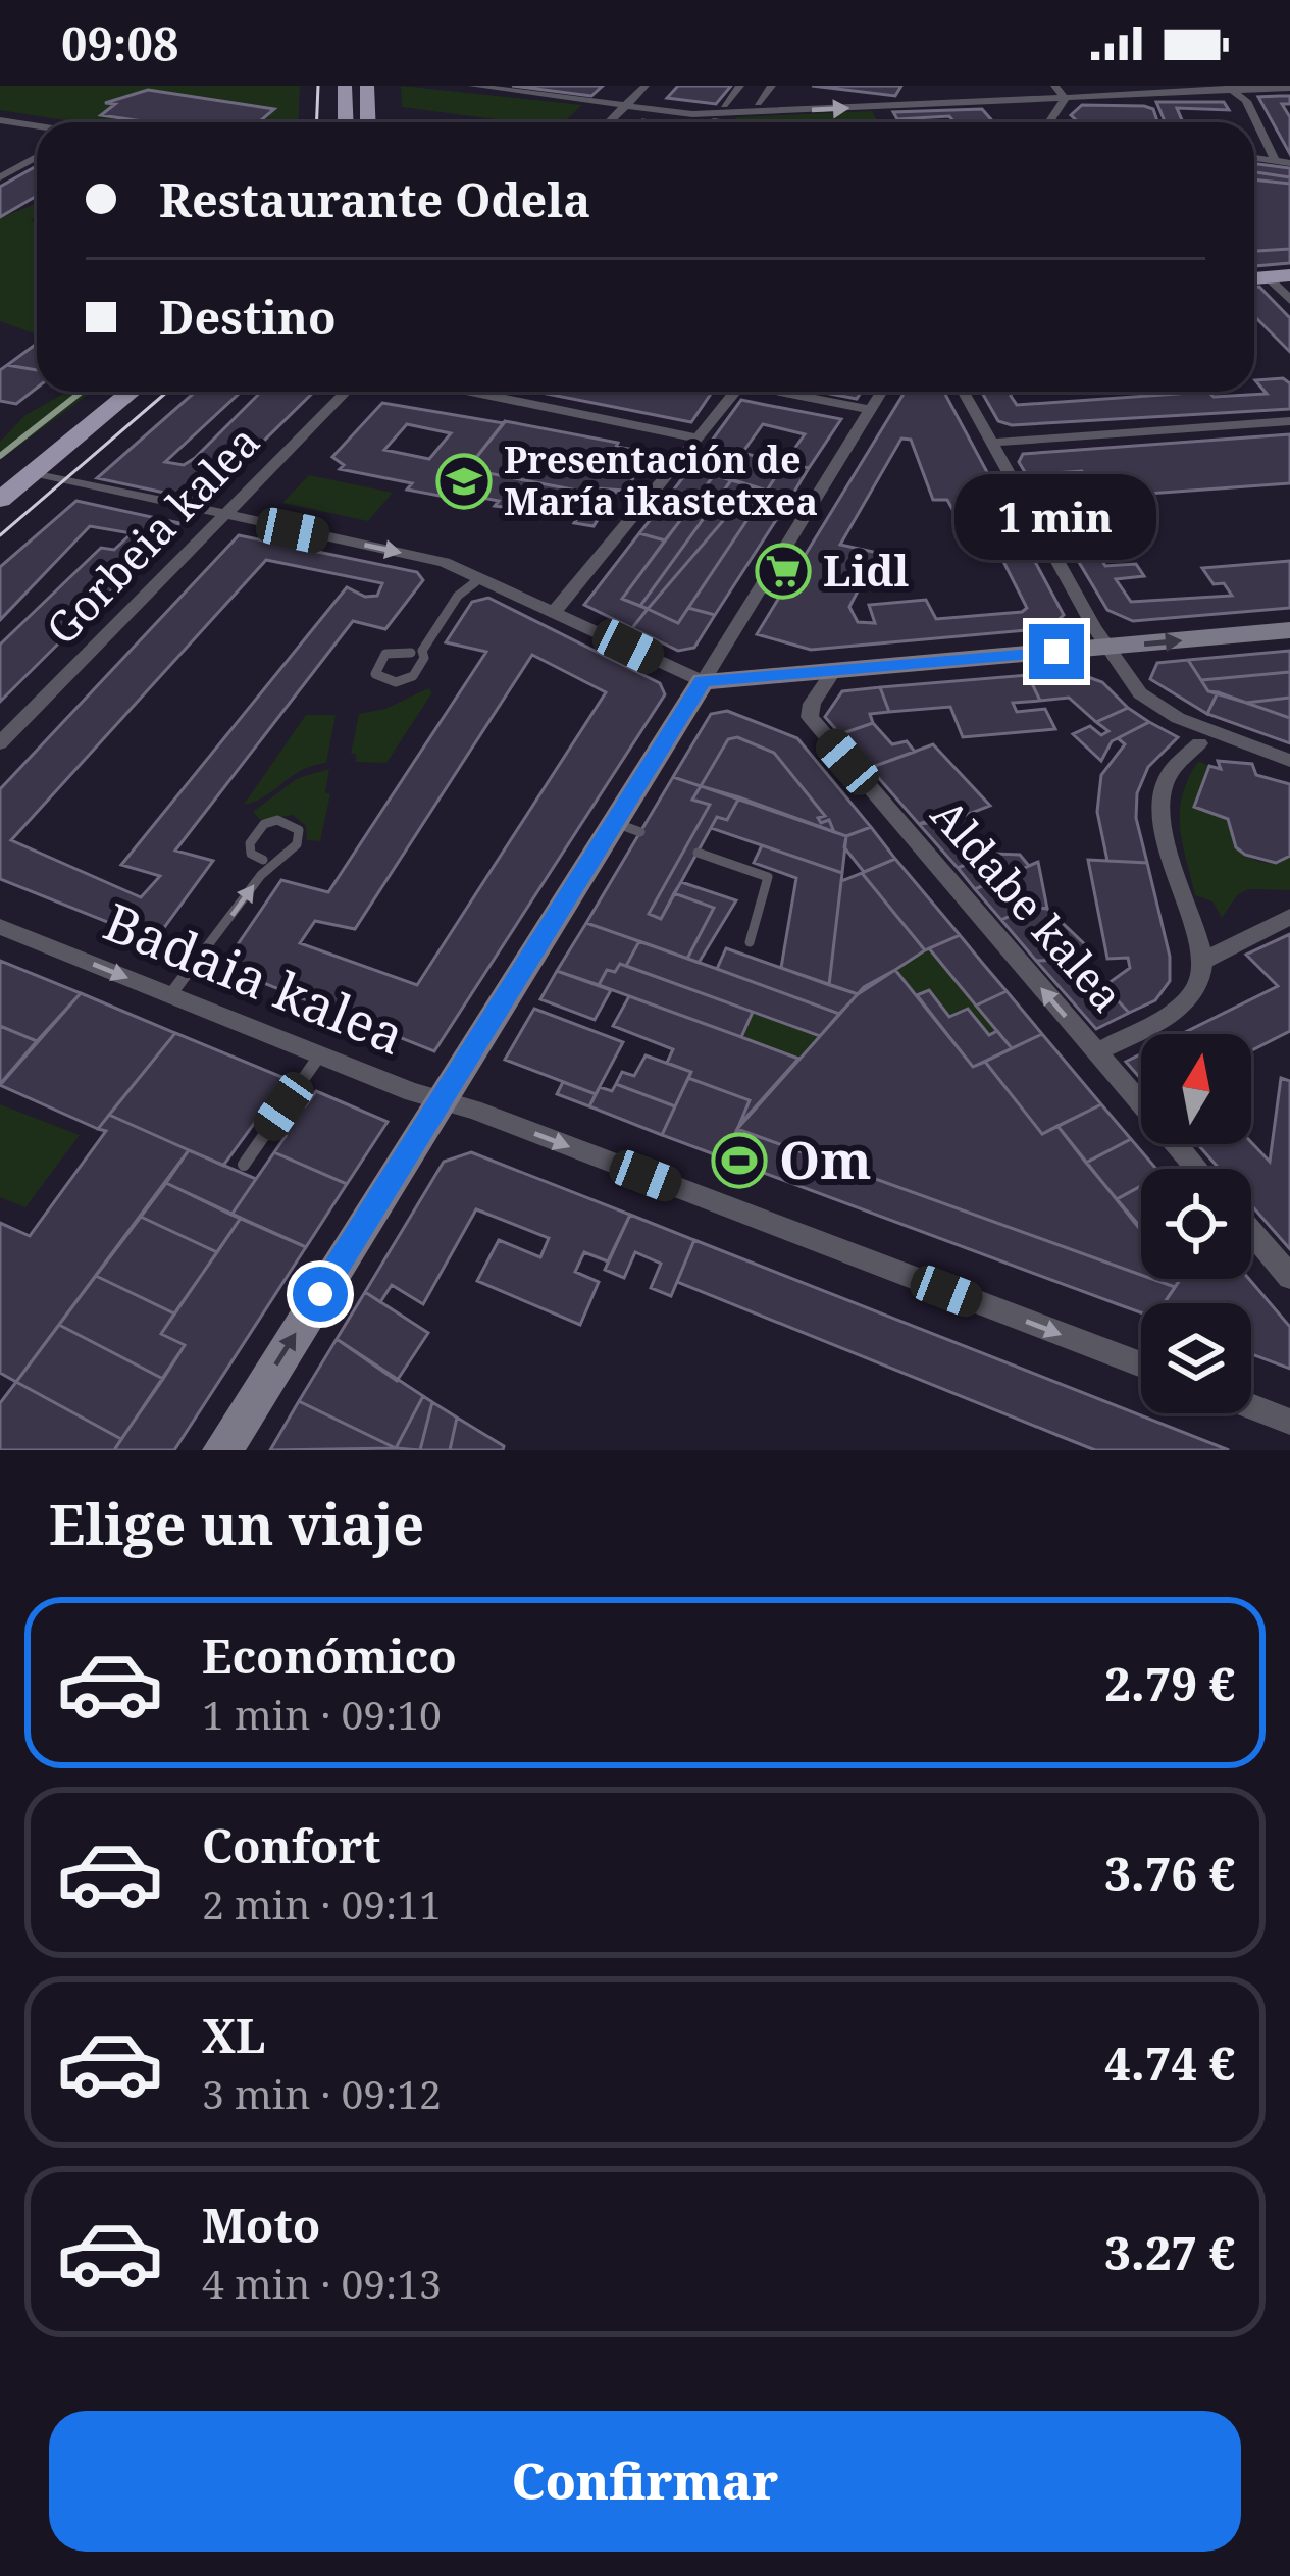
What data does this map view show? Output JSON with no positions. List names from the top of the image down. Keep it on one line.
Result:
{"streets":{"street":["Gorbeia kalea","Aldabe kalea","Badaia kalea"]},"one_way":["Aldabe kalea","Badaia kalea"],"places":{"school or university":["Presentación de María ikastetxea"],"supermarket":["Lidl"],"sports":["Om"]},"north":"top","page":{"status":"09:08","banner":["Restaurante Odela","Destino"],"bubble":"1 min","heading":"Elige un viaje","list":[{"name":"Económico","note":"1 min · 09:10","value":"2.79 €"},{"name":"Confort","note":"2 min · 09:11","value":"3.76 €"},{"name":"XL","note":"3 min · 09:12","value":"4.74 €"},{"name":"Moto","note":"4 min · 09:13","value":"3.27 €"}],"buttons":"Confirmar"}}
